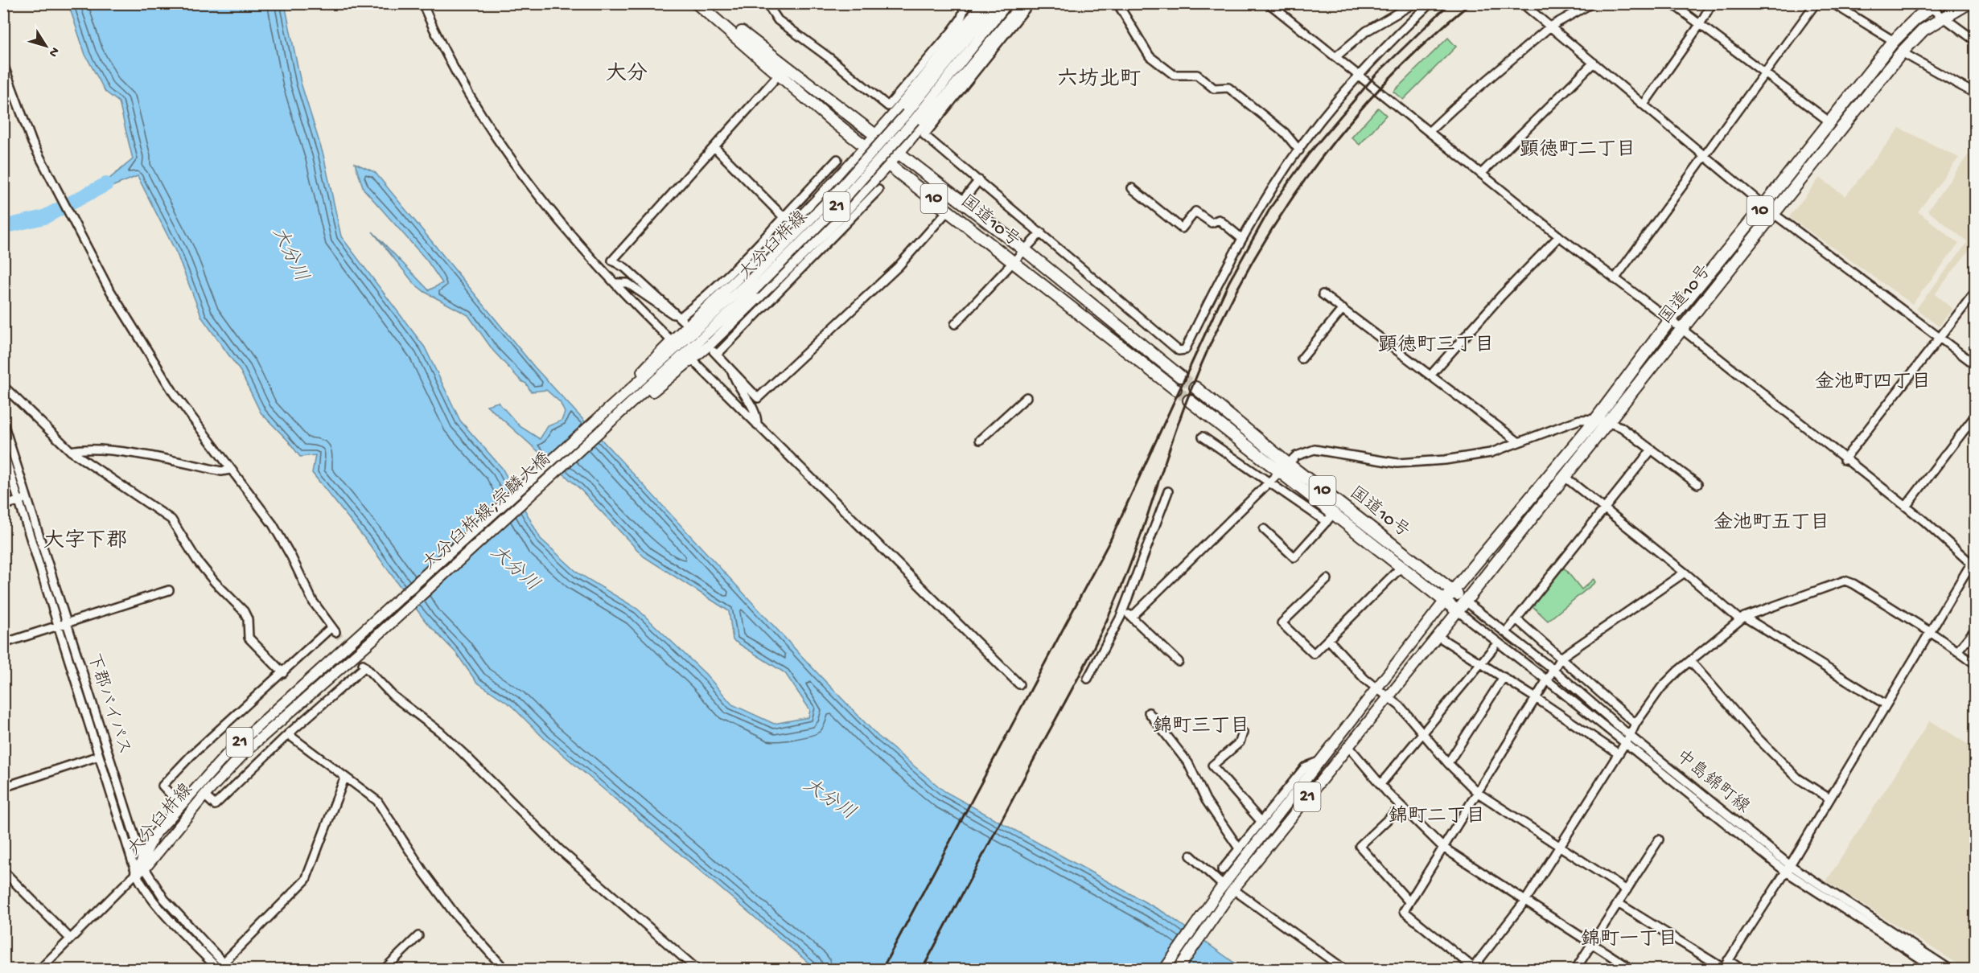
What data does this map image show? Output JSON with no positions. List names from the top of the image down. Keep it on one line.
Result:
{"streets":{"highway":["10","国道10号"],"main road":["21","大分臼杵線","大分臼杵線;宗麟大橋"],"street":["下郡バイパス","中島錦町線"]},"crossings":[["10","国道10号"],["21","国道10号"],["21","中島錦町線"],["国道10号","中島錦町線"],["大分臼杵線","大分臼杵線;宗麟大橋"],["大分臼杵線","下郡バイパス"]],"districts":["大分","六坊北町","顕徳町二丁目","顕徳町三丁目","金池町四丁目","金池町五丁目","大字下郡","錦町三丁目","錦町二丁目","錦町一丁目"],"water":["大分川"],"north":"bottom right"}
